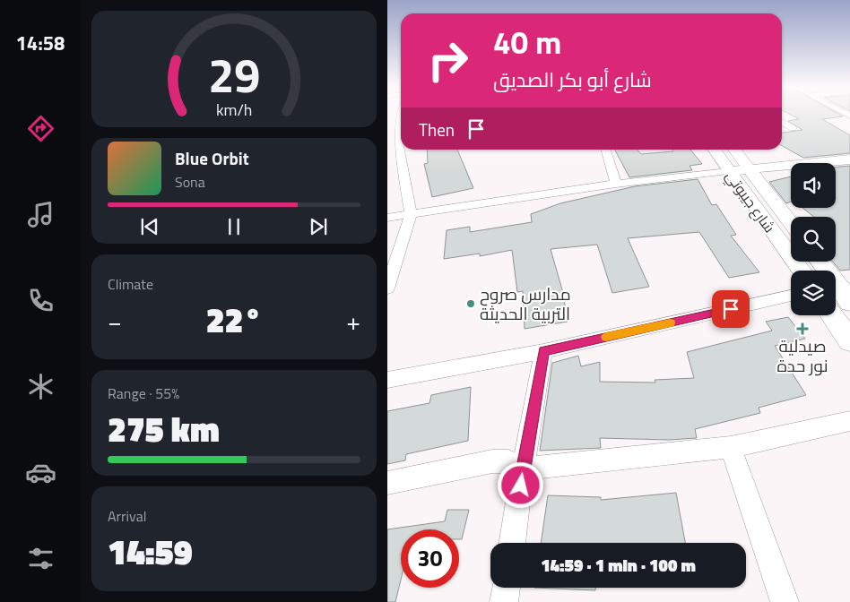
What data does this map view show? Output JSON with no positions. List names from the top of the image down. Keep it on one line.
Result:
{"streets":{"street":["شارع جيبوتي"]},"places":{"other":["مدارس صروح التربية الحديثة"],"health":["صيدلية نور حدة"]},"page":{"tabs":"14:58","turn":["40 m","شارع أبو بكر الصديق"],"then":"Then","song":["Blue Orbit","Sona"],"tile":["Climate",["Range · 55%","275 km"],["Arrival","14:59"]],"heat":["−","22°","+"],"limit":"30","trip":"14:59 · 1 min · 100 m","gauge":["29","km/h"]}}
